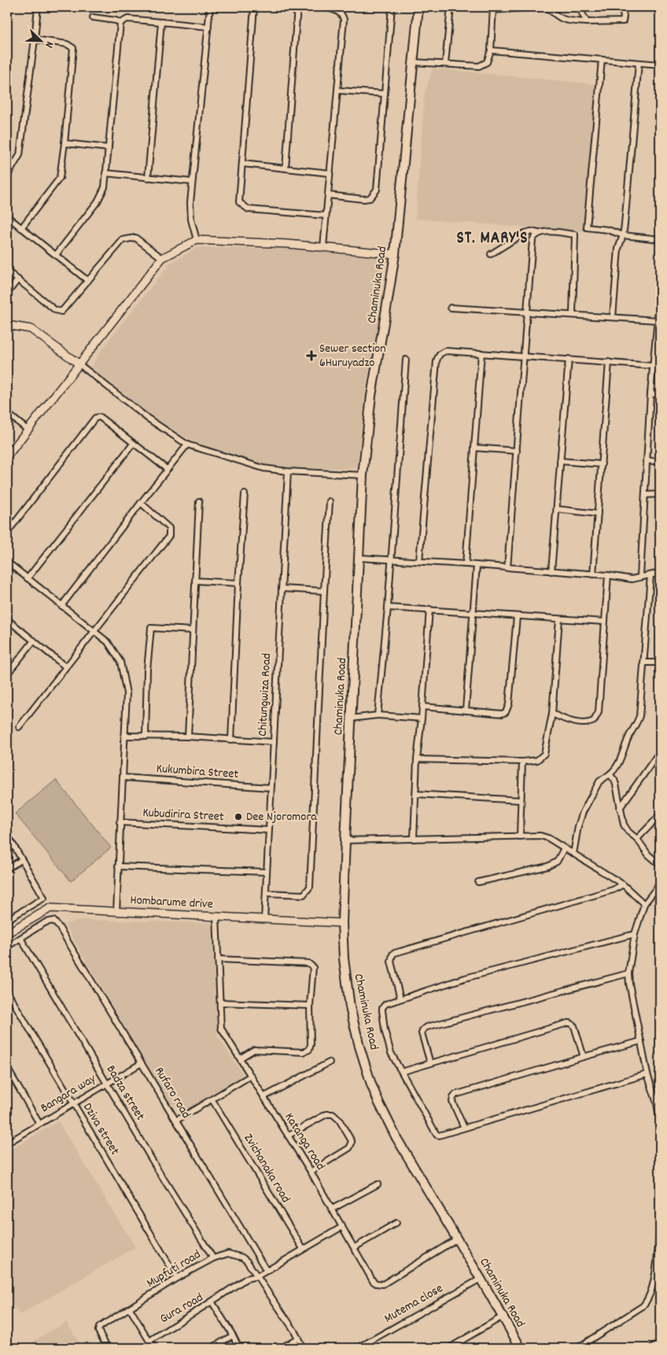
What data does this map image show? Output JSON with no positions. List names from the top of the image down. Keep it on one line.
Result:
{"streets":{"main road":["Chaminuka Road"],"street":["Chitungwiza Road","Kukumbira Street","Kubudirira Street","Hombarume drive","Badza street","Rufaro road","Bangara way","Dziva street","Katanga road","Zvichanaka road","Mupfuti road","Mutema close","Gura road"]},"crossings":[["Chaminuka Road","Hombarume drive"],["Chaminuka Road","Katanga road"],["Chaminuka Road","Mutema close"],["Chitungwiza Road","Kukumbira Street"],["Chitungwiza Road","Kubudirira Street"],["Chitungwiza Road","Hombarume drive"],["Hombarume drive","Katanga road"],["Badza street","Rufaro road"],["Badza street","Bangara way"],["Badza street","Mupfuti road"],["Rufaro road","Bangara way"],["Bangara way","Dziva street"],["Dziva street","Mupfuti road"]],"districts":["ST. MARY'S"],"places":{"health":["Sewer section 6Huruyadzo"],"other":["Dee Njoromora"]},"north":"bottom right"}
